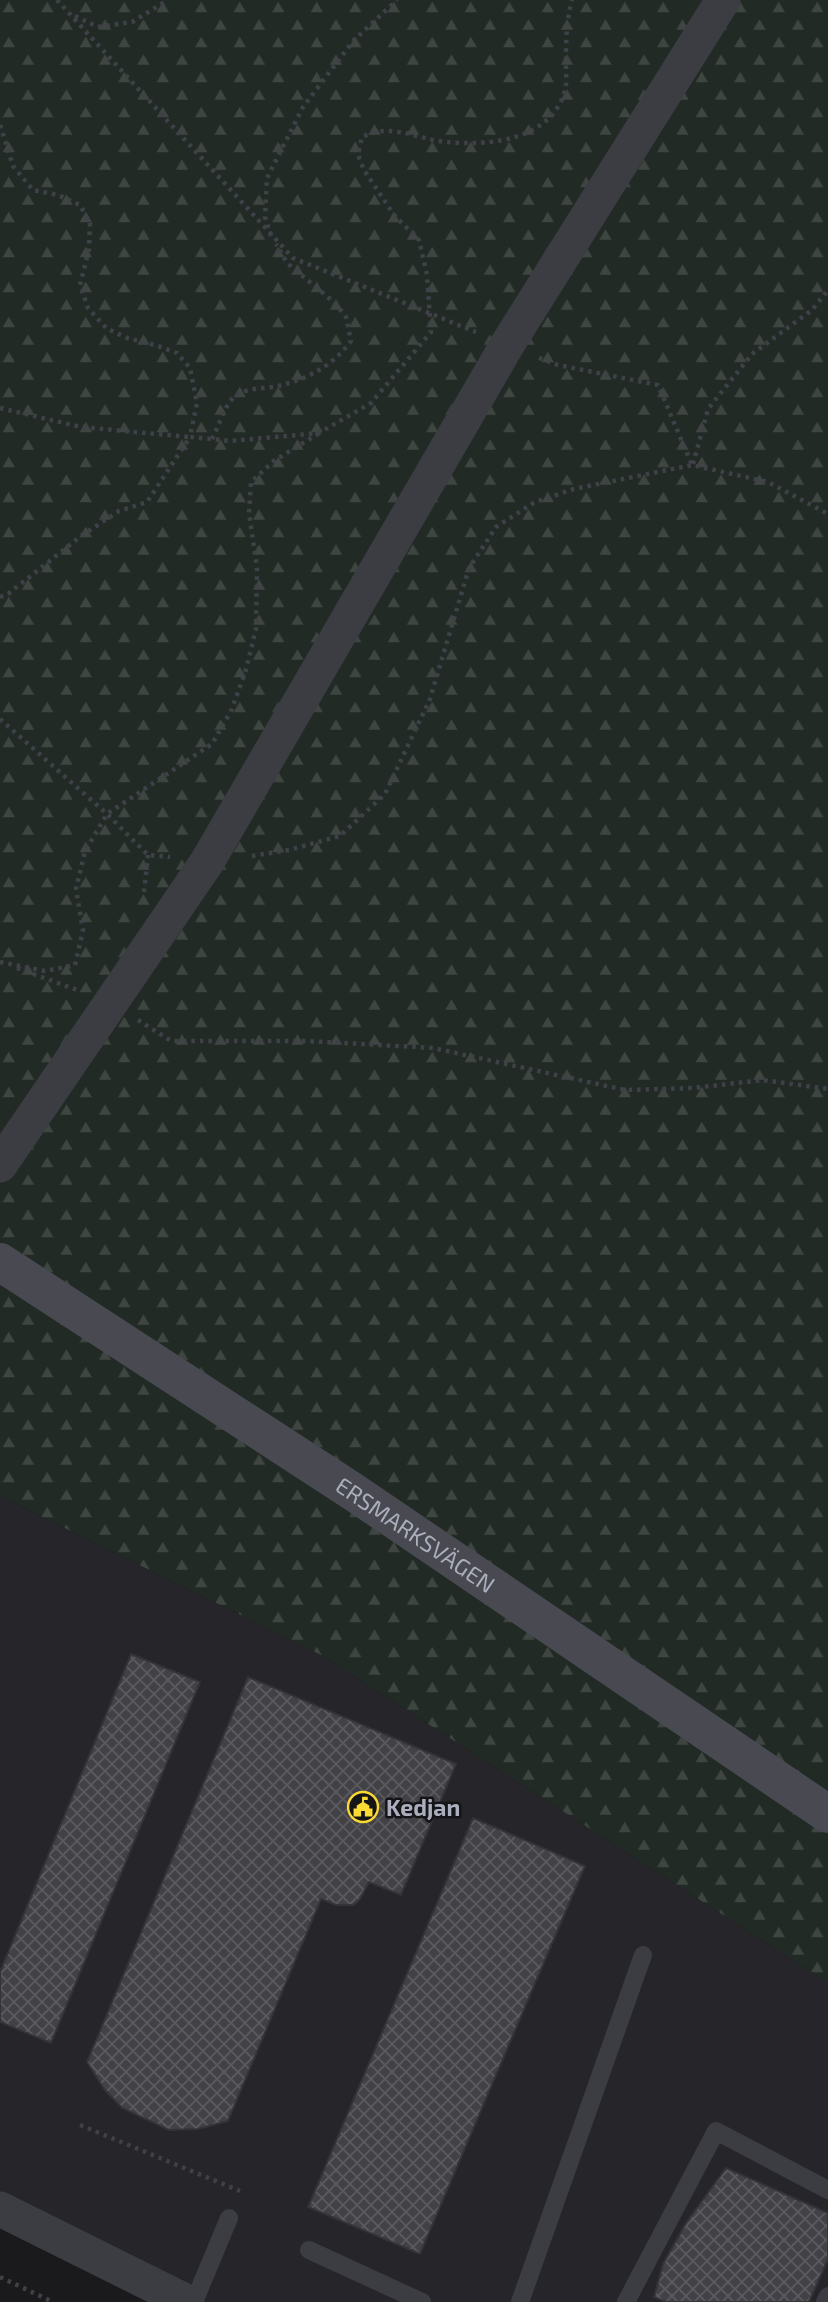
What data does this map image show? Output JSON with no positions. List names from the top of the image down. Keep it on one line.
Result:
{"streets":{"main road":["ERSMARKSVÄGEN"]},"places":{"public building":["Kedjan"]}}
